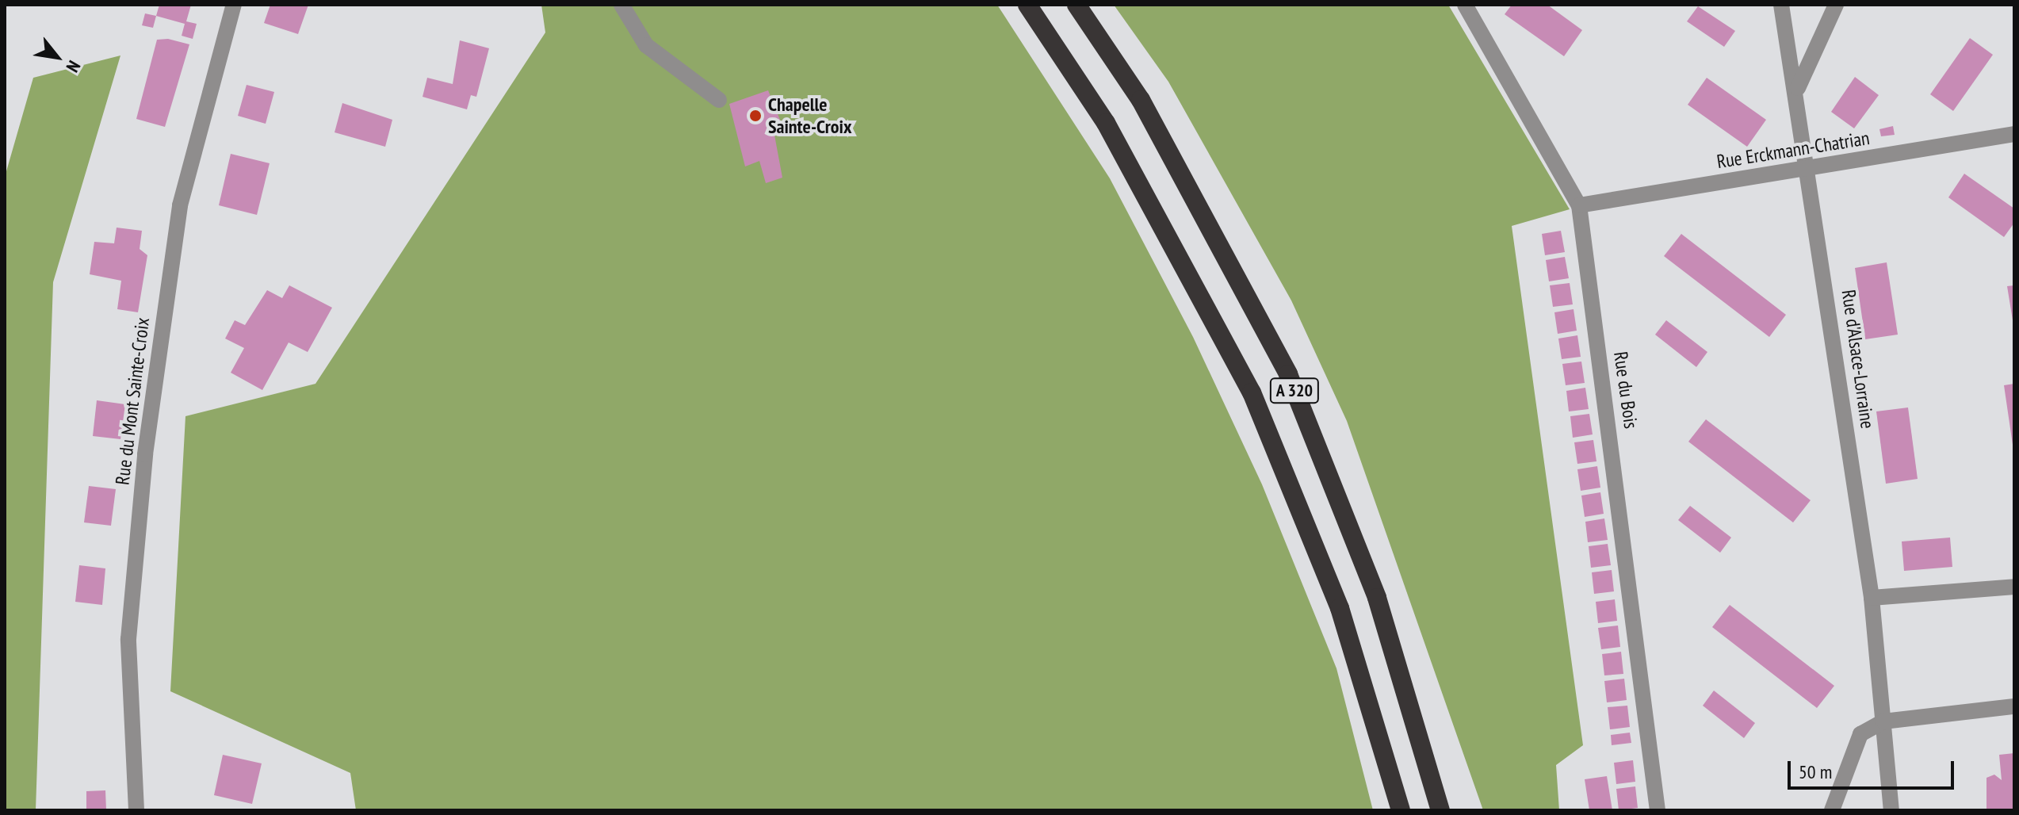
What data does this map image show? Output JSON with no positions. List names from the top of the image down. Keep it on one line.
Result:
{"streets":{"highway":["A 320"],"street":["Rue Erckmann-Chatrian","Rue d'Alsace-Lorraine","Rue du Bois","Rue du Mont Sainte-Croix"]},"crossings":[["Rue Erckmann-Chatrian","Rue d'Alsace-Lorraine"],["Rue Erckmann-Chatrian","Rue du Bois"]],"places":["Chapelle Sainte-Croix"],"scale_bar":"50 m","north":"bottom right"}
